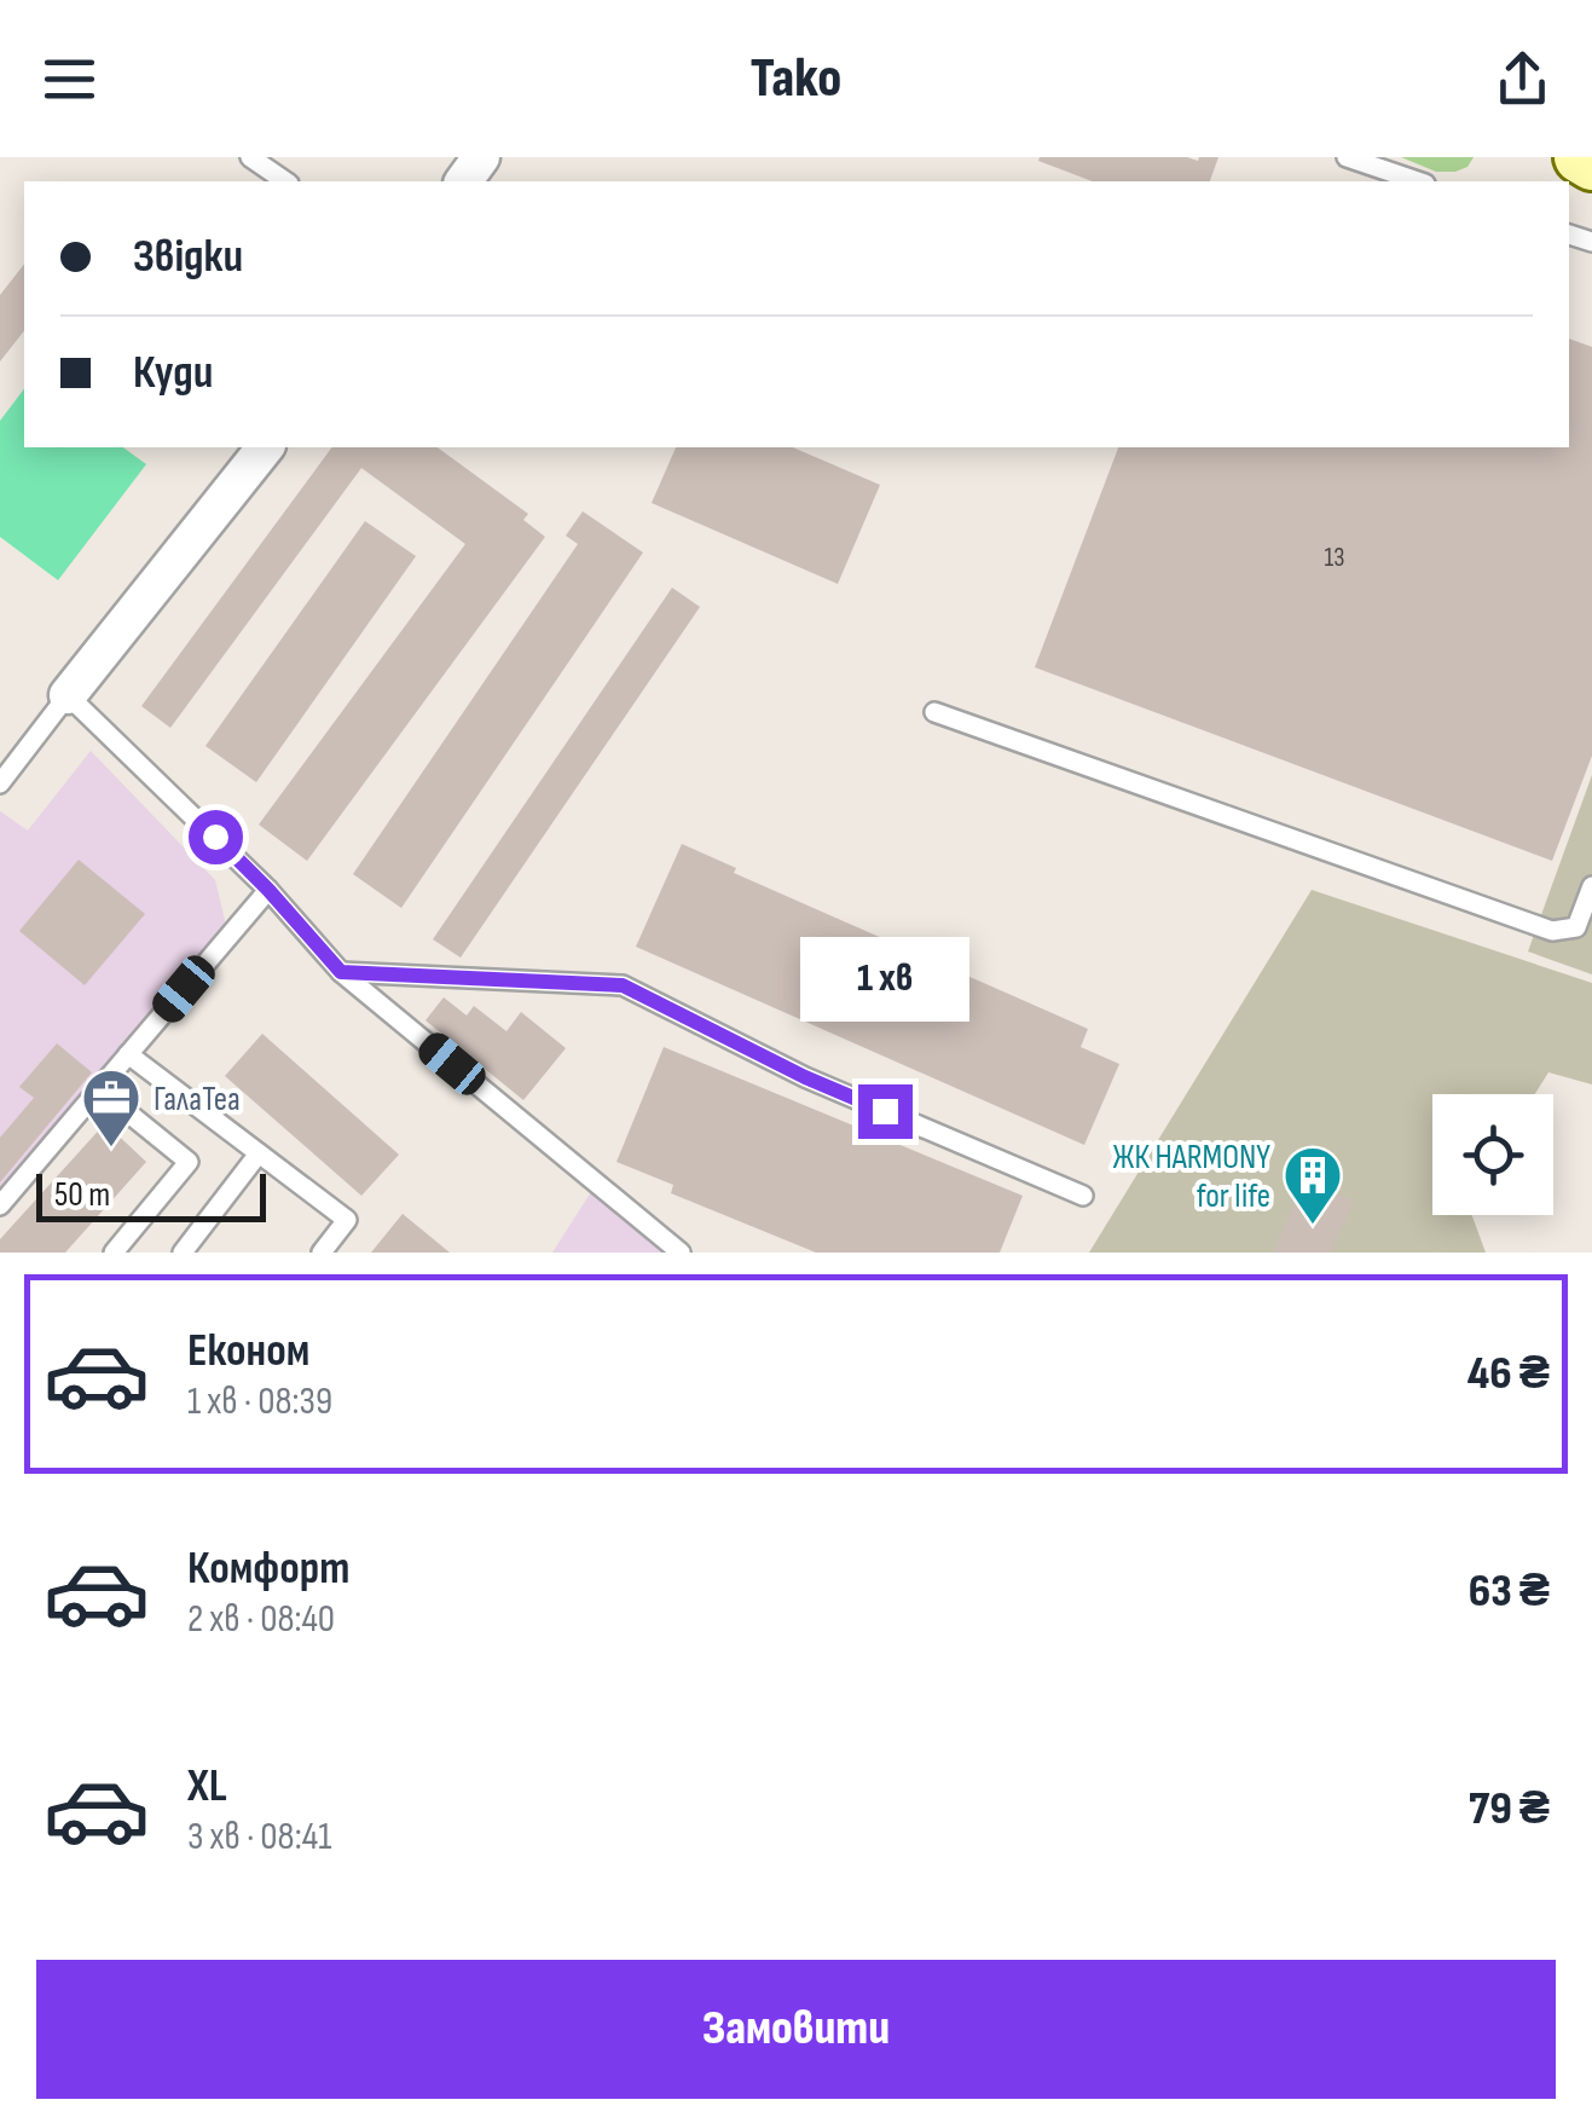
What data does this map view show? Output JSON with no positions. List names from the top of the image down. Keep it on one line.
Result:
{"places":{"office":["ГалаТеа"],"building":["ЖК HARMONY for life"]},"house_numbers":["13"],"scale_bar":"50 m","page":{"header":"Tako","banner":["Звідки","Куди"],"bubble":"1 хв","scale":"50 m","list":[{"name":"Економ","note":"1 хв · 08:39","value":"46 ₴"},{"name":"Комфорт","note":"2 хв · 08:40","value":"63 ₴"},{"name":"XL","note":"3 хв · 08:41","value":"79 ₴"}],"buttons":"Замовити"}}
